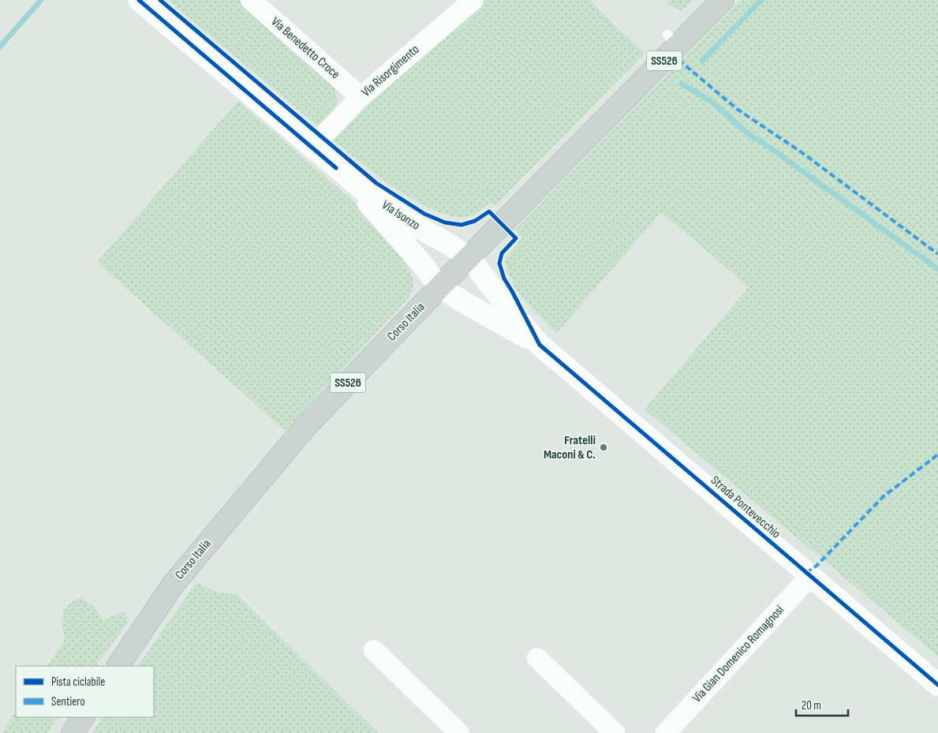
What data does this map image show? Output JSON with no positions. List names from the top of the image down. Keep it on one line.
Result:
{"streets":{"main road":["SS526","Corso Italia"],"street":["Via Benedetto Croce","Via Risorgimento","Via Isonzo","Strada Pontevecchio","Via Gian Domenico Romagnosi"]},"crossings":[["Via Benedetto Croce","Via Risorgimento"],["Via Risorgimento","Via Isonzo"],["Via Isonzo","Corso Italia"],["Via Isonzo","Strada Pontevecchio"],["Corso Italia","Strada Pontevecchio"],["Strada Pontevecchio","Via Gian Domenico Romagnosi"]],"places":["Fratelli Maconi & C."],"legend":["Pista ciclabile","Sentiero"],"scale_bar":"20 m"}
